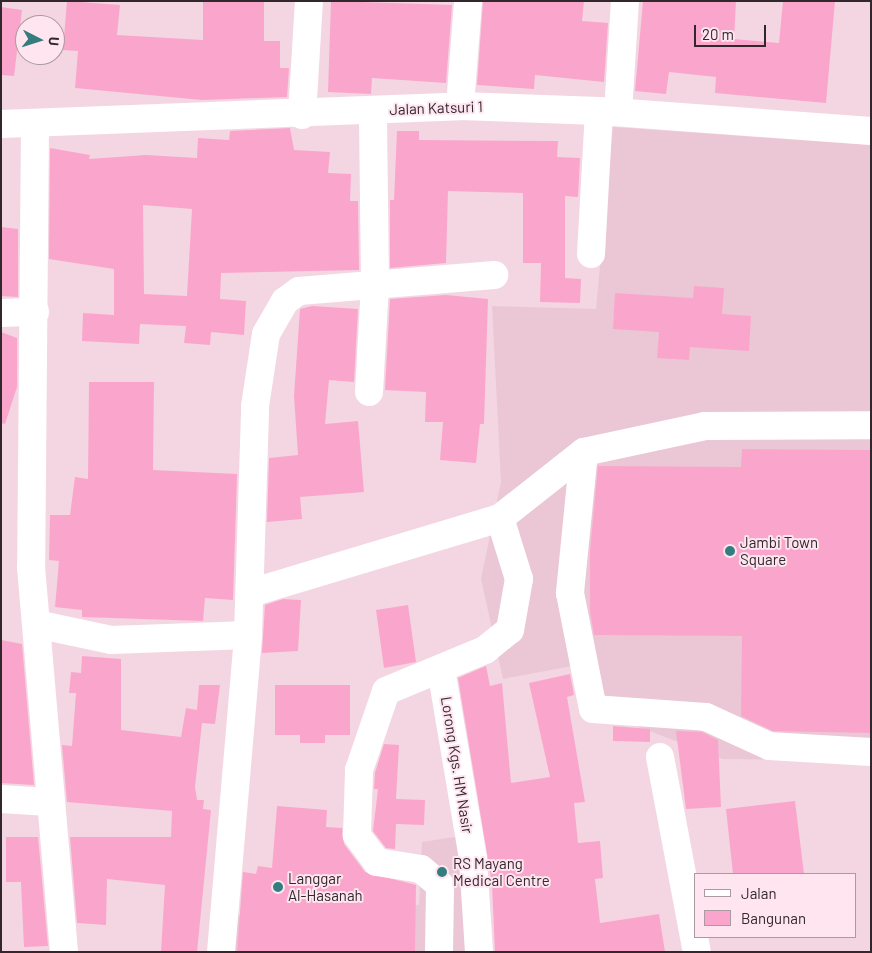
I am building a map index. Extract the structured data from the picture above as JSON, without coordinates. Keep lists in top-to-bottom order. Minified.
{"streets":{"street":["Jalan Katsuri 1","Lorong Kgs. HM Nasir"]},"places":["Jambi Town Square","RS Mayang Medical Centre","Langgar Al-Hasanah"],"legend":["Jalan","Bangunan"],"scale_bar":"20 m","north":"right"}
